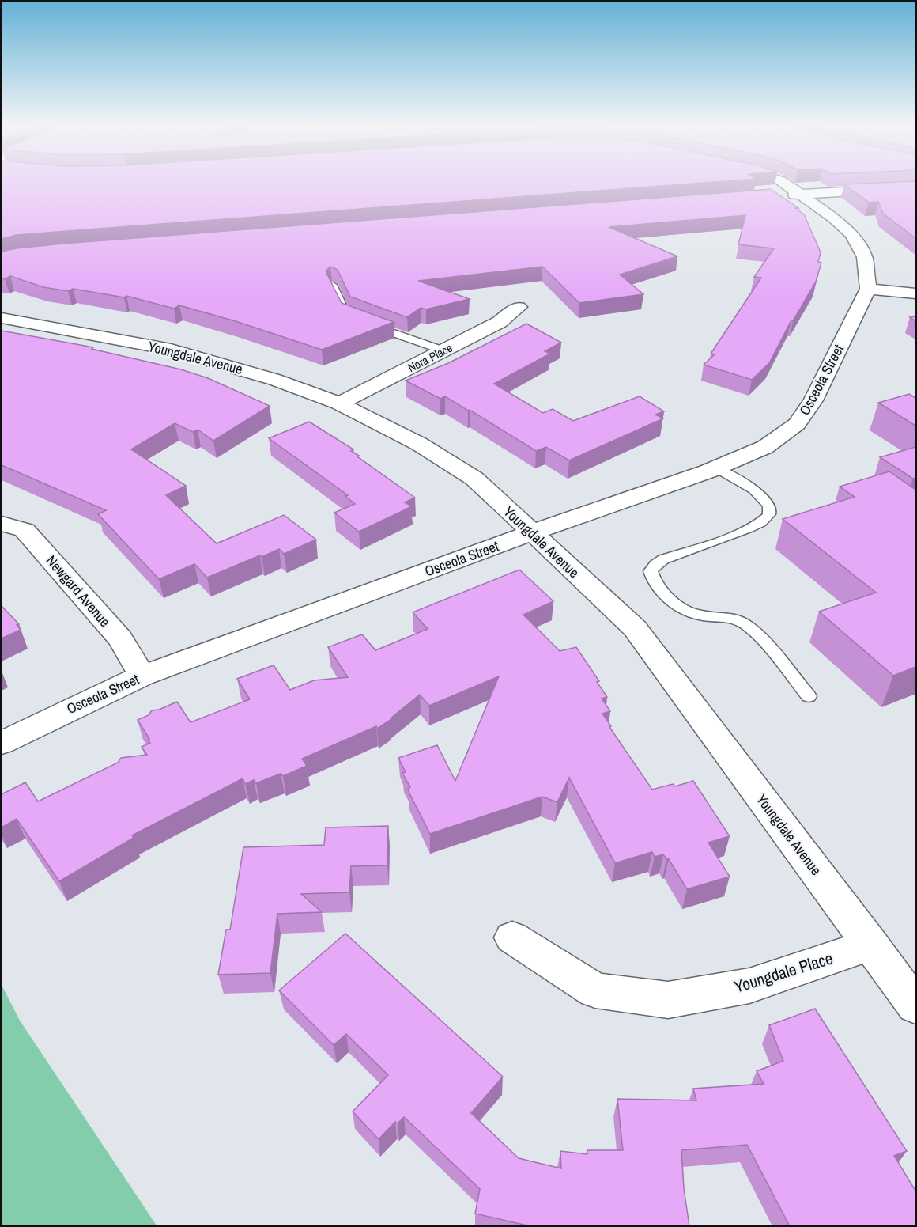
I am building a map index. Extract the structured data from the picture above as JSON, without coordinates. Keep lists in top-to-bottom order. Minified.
{"streets":{"street":["Youngdale Avenue","Nora Place","Osceola Street","Newgard Avenue","Youngdale Place"]},"crossings":[["Youngdale Avenue","Nora Place"],["Youngdale Avenue","Osceola Street"],["Youngdale Avenue","Youngdale Place"],["Osceola Street","Newgard Avenue"]]}
